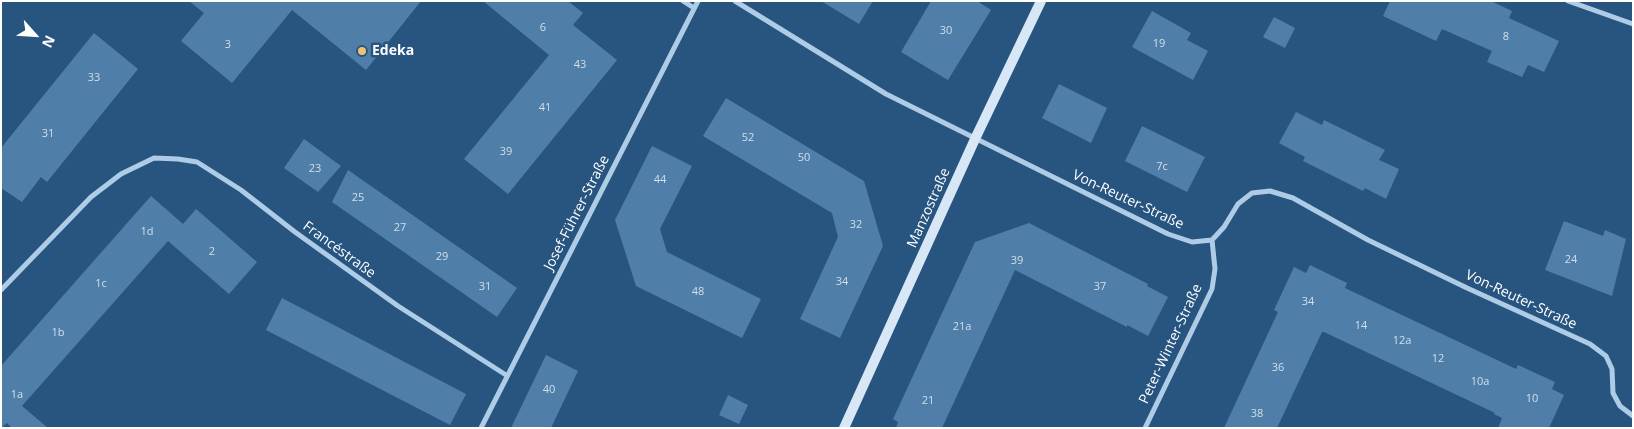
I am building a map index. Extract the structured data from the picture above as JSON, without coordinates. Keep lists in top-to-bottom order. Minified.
{"streets":{"street":["Von-Reuter-Straße","Manzostraße","Josef-Führer-Straße","Francéstraße","Peter-Winter-Straße"]},"crossings":[["Von-Reuter-Straße","Manzostraße"],["Von-Reuter-Straße","Peter-Winter-Straße"],["Josef-Führer-Straße","Francéstraße"]],"places":["Edeka"],"house_numbers":["6","30","8","19","3","43","33","41","31","52","39","50","7c","23","44","25","32","27","1d","2","29","24","39","34","1c","31","37","48","34","14","21a","1b","12a","12","36","10a","40","1a","10","21","38"],"north":"bottom right"}
